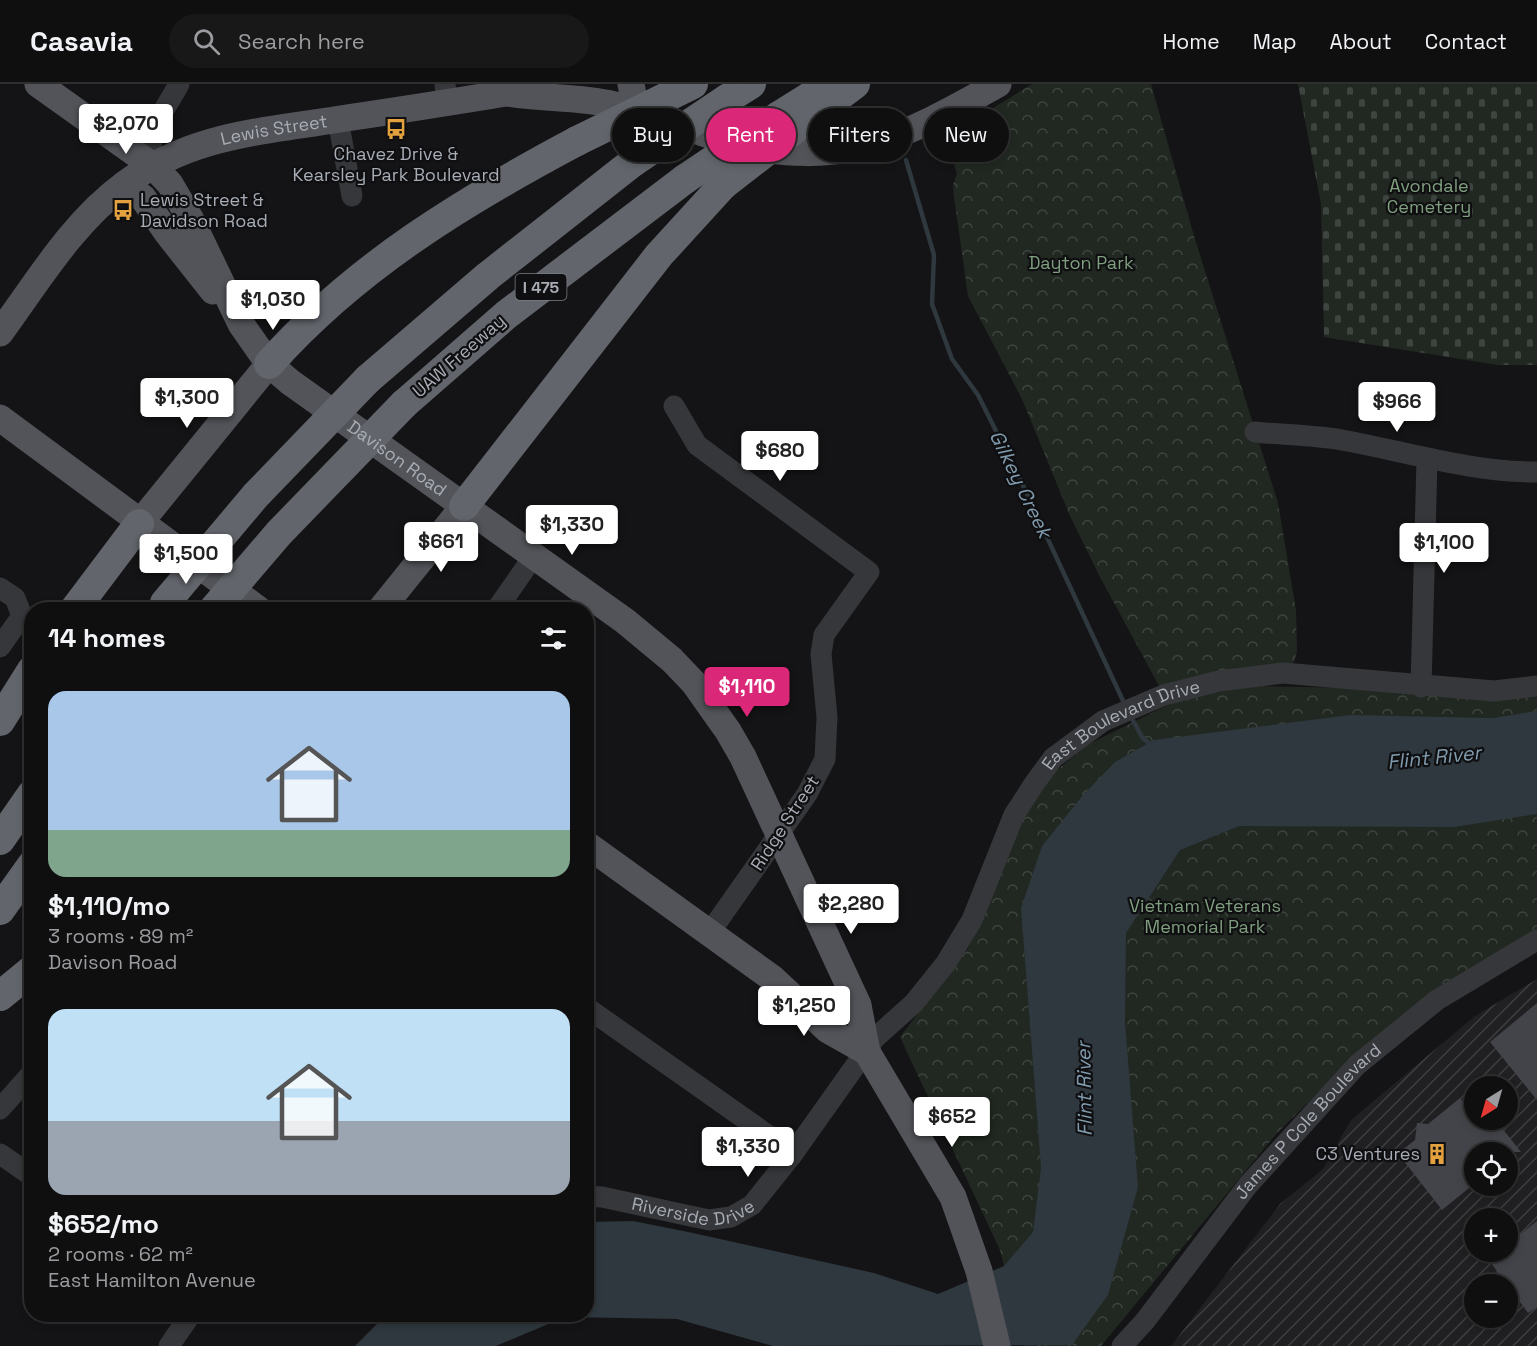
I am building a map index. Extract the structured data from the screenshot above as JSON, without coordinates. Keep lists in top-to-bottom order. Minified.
{"streets":{"highway":["I 475","UAW Freeway"],"main road":["Lewis Street","Davison Road"],"street":["East Boulevard Drive","Ridge Street","James P Cole Boulevard","Riverside Drive"]},"crossings":[["Lewis Street","Davison Road"],["Davison Road","East Boulevard Drive"],["Davison Road","Ridge Street"],["Davison Road","Riverside Drive"],["East Boulevard Drive","Riverside Drive"]],"water":["Gilkey Creek","Flint River"],"parks":["Avondale Cemetery","Dayton Park","Vietnam Veterans Memorial Park"],"places":{"bus stop":["Chavez Drive & Kearsley Park Boulevard","Lewis Street & Davidson Road"],"building":["C3 Ventures"]},"north":"bottom left","page":{"header":"Casavia","search":"Search here","nav":["Home","Map","About","Contact"],"price":["$2,070","$1,030","$1,300","$966","$680","$1,330","$661","$1,100","$1,500","$1,110","$2,280","$1,250","$652","$1,330"],"chip":["Buy","Rent","Filters","New"],"heading":"14 homes","list":[{"name":"$1,110/mo","note":"3 rooms · 89 m² · Davison Road"},{"name":"$652/mo","note":"2 rooms · 62 m² · East Hamilton Avenue"}],"map_buttons":["+","−"]}}
